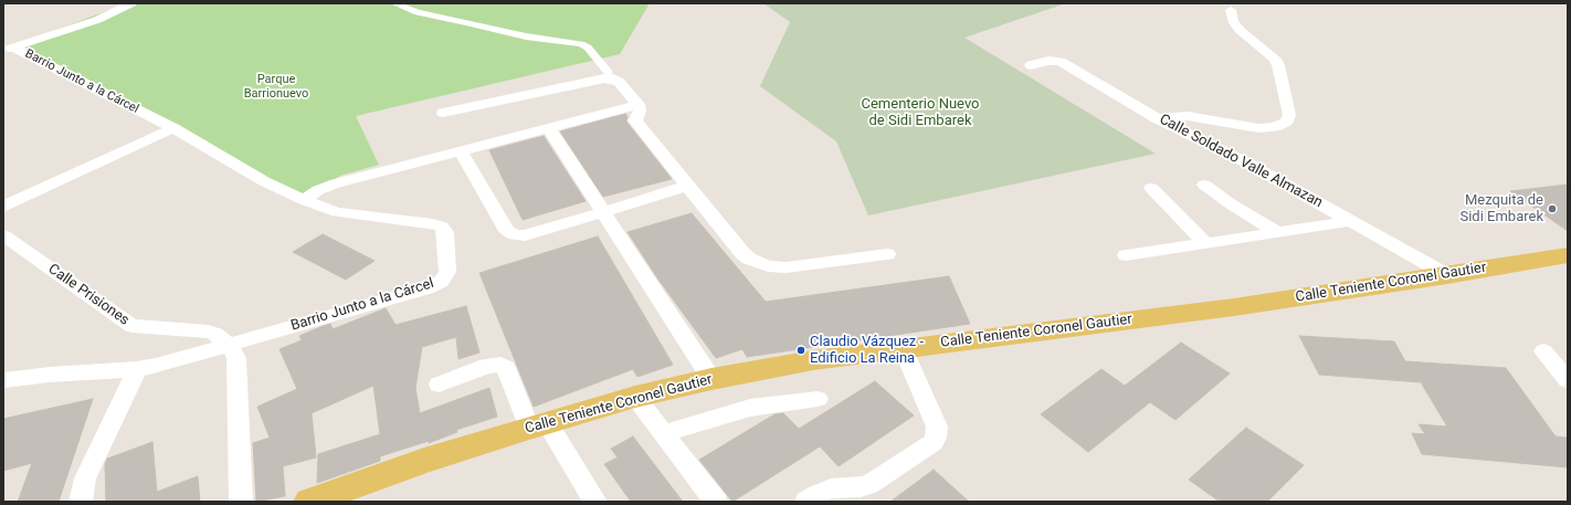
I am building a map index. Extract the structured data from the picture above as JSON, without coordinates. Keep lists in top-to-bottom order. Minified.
{"streets":{"main road":["Calle Teniente Coronel Gautier"],"street":["Barrio Junto a la Cárcel","Calle Soldado Valle Almazan","Calle Prisiones"]},"crossings":[["Barrio Junto a la Cárcel","Calle Prisiones"],["Calle Soldado Valle Almazan","Calle Teniente Coronel Gautier"]],"parks":["Parque Barrionuevo","Cementerio Nuevo de Sidi Embarek"],"places":["Mezquita de Sidi Embarek","Claudio Vázquez - Edificio La Reina"]}
